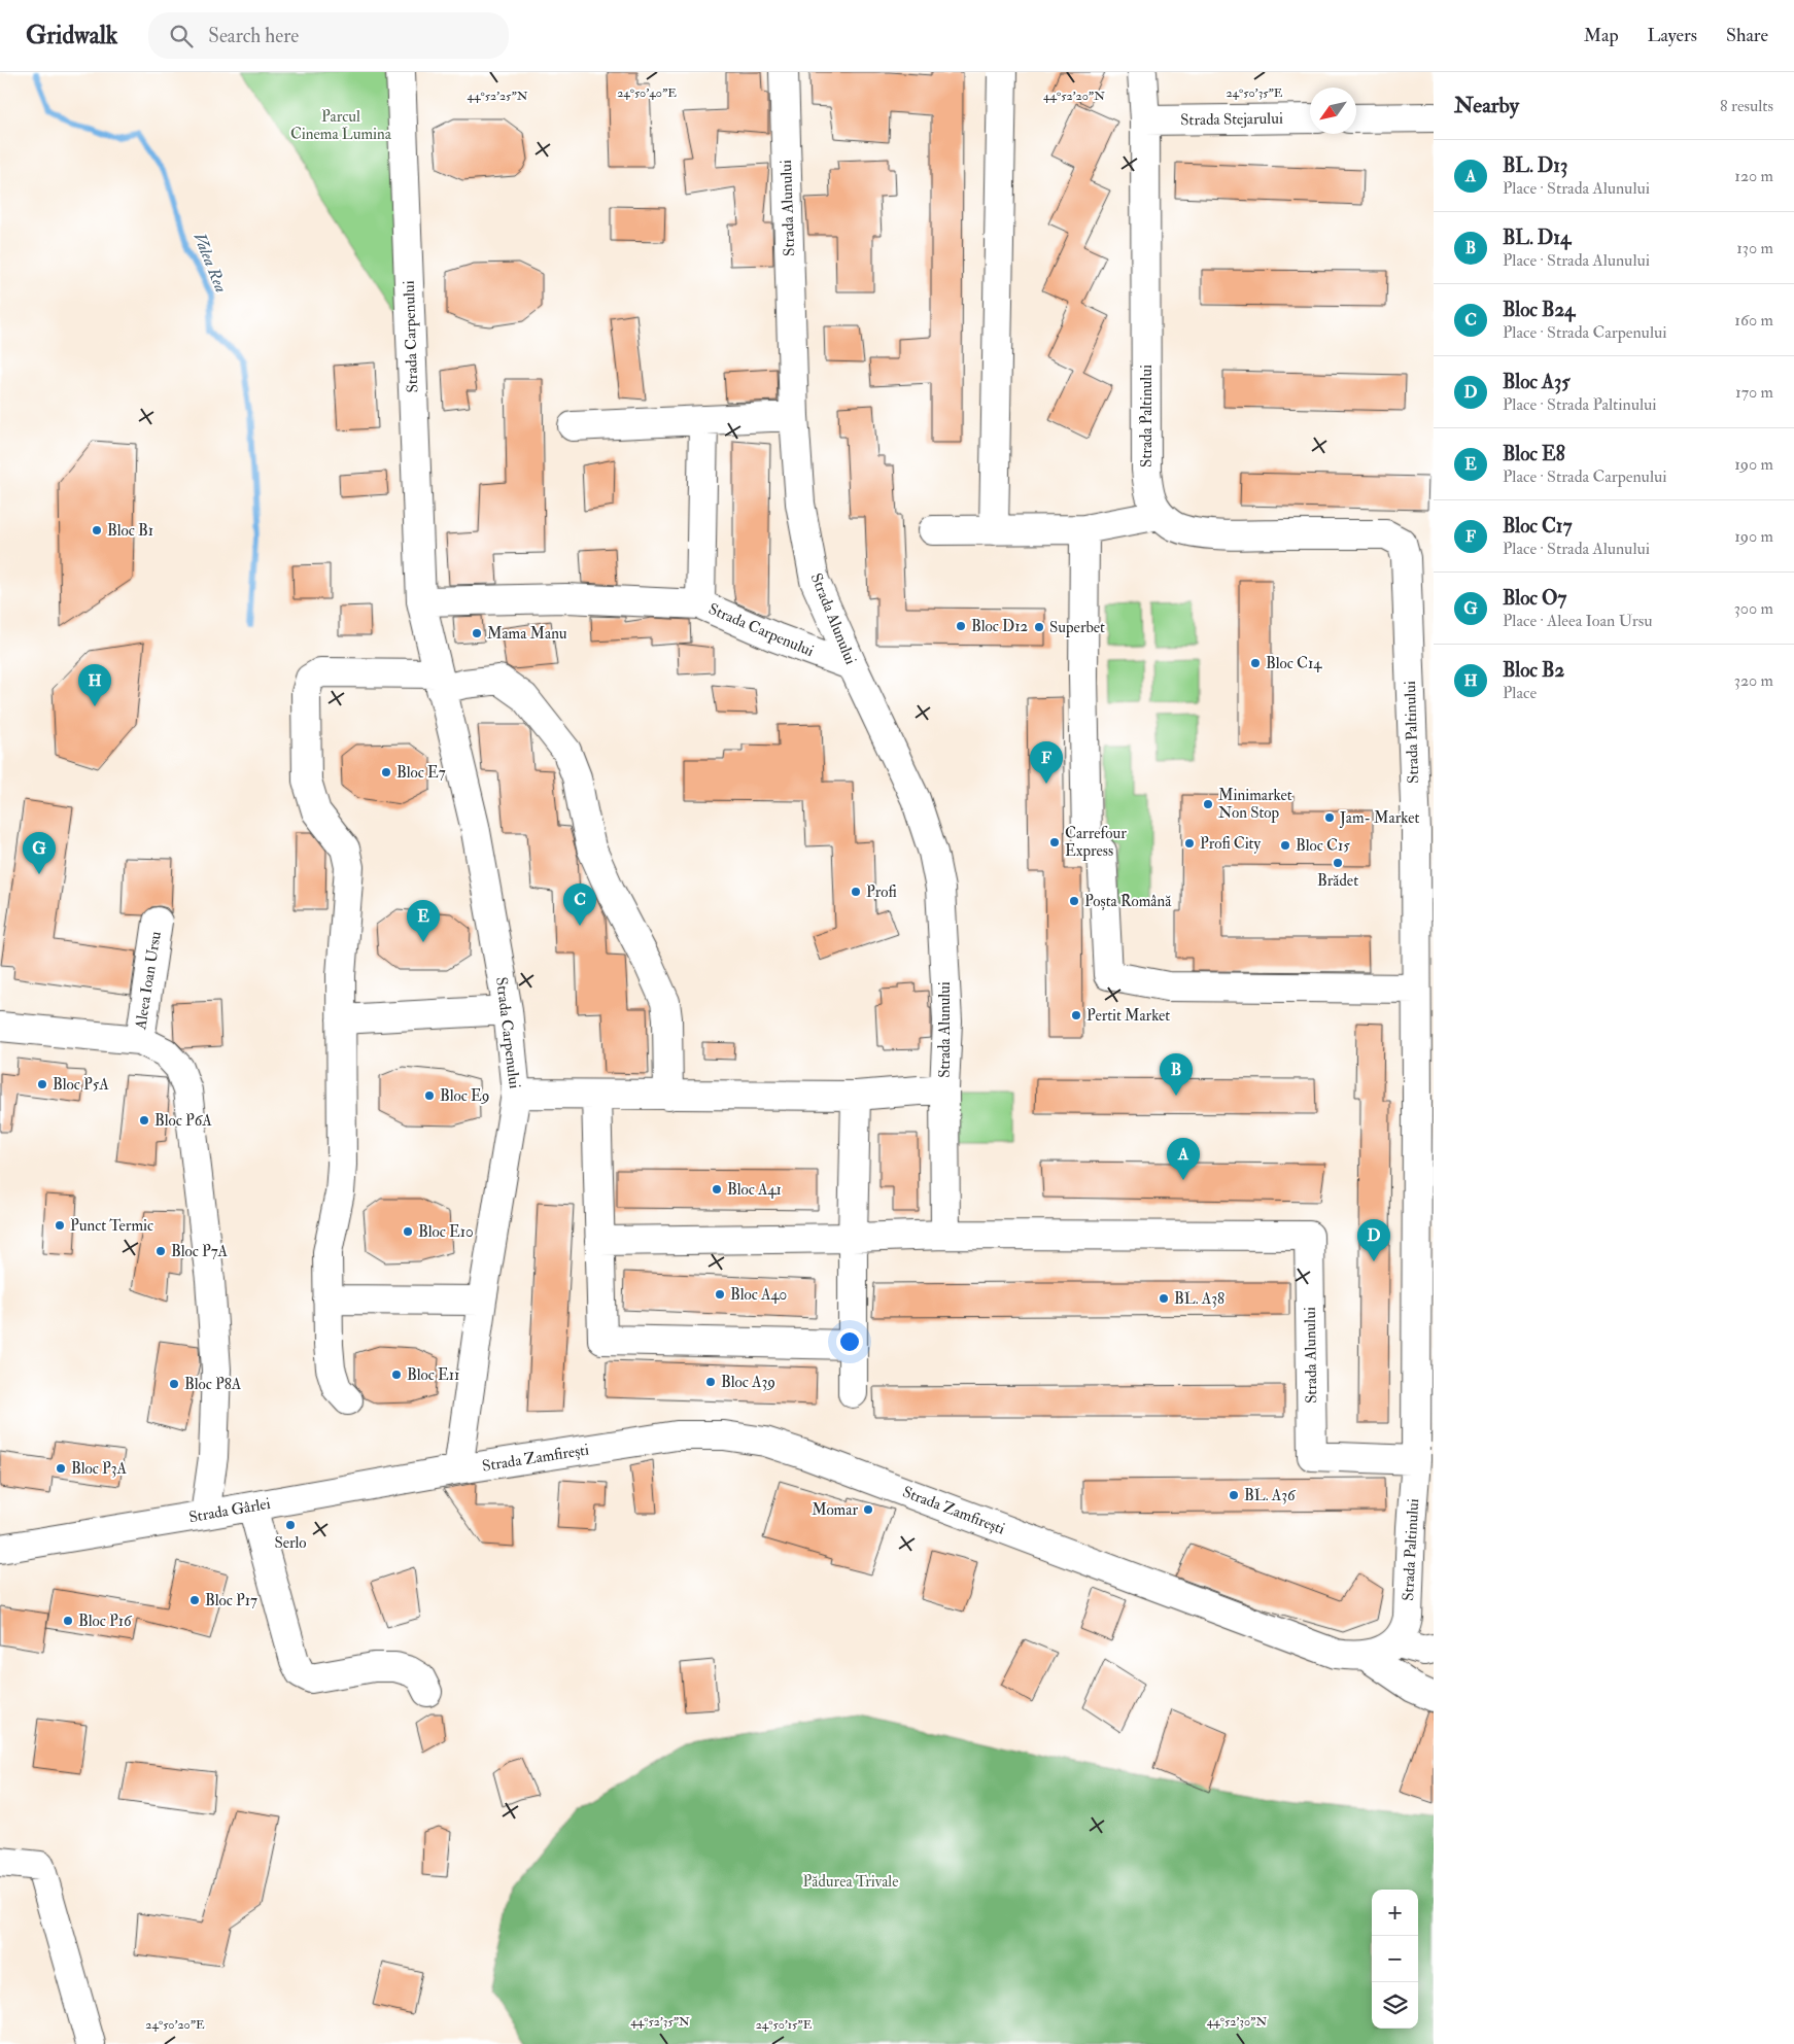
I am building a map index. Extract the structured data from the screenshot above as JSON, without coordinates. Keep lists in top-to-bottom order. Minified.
{"streets":{"street":["Strada Stejarului","Strada Alunului","Strada Carpenului","Strada Paltinului","Aleea Ioan Ursu","Strada Zamfirești","Strada Gârlei"]},"crossings":[["Strada Stejarului","Strada Paltinului"],["Strada Alunului","Strada Carpenului"],["Strada Alunului","Strada Paltinului"],["Strada Carpenului","Strada Zamfirești"],["Strada Carpenului","Strada Gârlei"],["Strada Paltinului","Strada Zamfirești"],["Strada Zamfirești","Strada Gârlei"]],"water":["Valea Rea"],"parks":["Parcul Cinema Lumina","Pădurea Trivale"],"places":["Bloc B1","Bloc D12","Superbet","Mama Manu","Bloc C14","Bloc E7","Minimarket Non Stop","Jam- Market","Carrefour Express","Profi City","Bloc C15","Brădet","Profi","Poșta Română","Pertit Market","Bloc P5A","Bloc E9","Bloc P6A","Bloc A41","Punct Termic","Bloc E10","Bloc P7A","Bloc A40","BL. A38","Bloc E11","Bloc A39","Bloc P8A","Bloc P3A","BL. A36","Momar","Serlo","Bloc P17","Bloc P16"],"north":"bottom left","page":{"header":"Gridwalk","search":"Search here","nav":["Map","Layers","Share"],"heading":["Nearby","8 results"],"list":[{"mark":"A","name":"BL. D13","note":"Place · Strada Alunului","value":"120 m"},{"mark":"B","name":"BL. D14","note":"Place · Strada Alunului","value":"130 m"},{"mark":"C","name":"Bloc B24","note":"Place · Strada Carpenului","value":"160 m"},{"mark":"D","name":"Bloc A35","note":"Place · Strada Paltinului","value":"170 m"},{"mark":"E","name":"Bloc E8","note":"Place · Strada Carpenului","value":"190 m"},{"mark":"F","name":"Bloc C17","note":"Place · Strada Alunului","value":"190 m"},{"mark":"G","name":"Bloc O7","note":"Place · Aleea Ioan Ursu","value":"300 m"},{"mark":"H","name":"Bloc B2","note":"Place","value":"320 m"}],"pins":["H","F","G","C","E","B","A","D"],"map_buttons":["+","−"]},"coordinates":["24°50'40\"E","24°50'35\"E","44°52'25\"N","44°52'20\"N","44°52'35\"N","44°52'30\"N","24°50'20\"E","24°50'15\"E"]}
